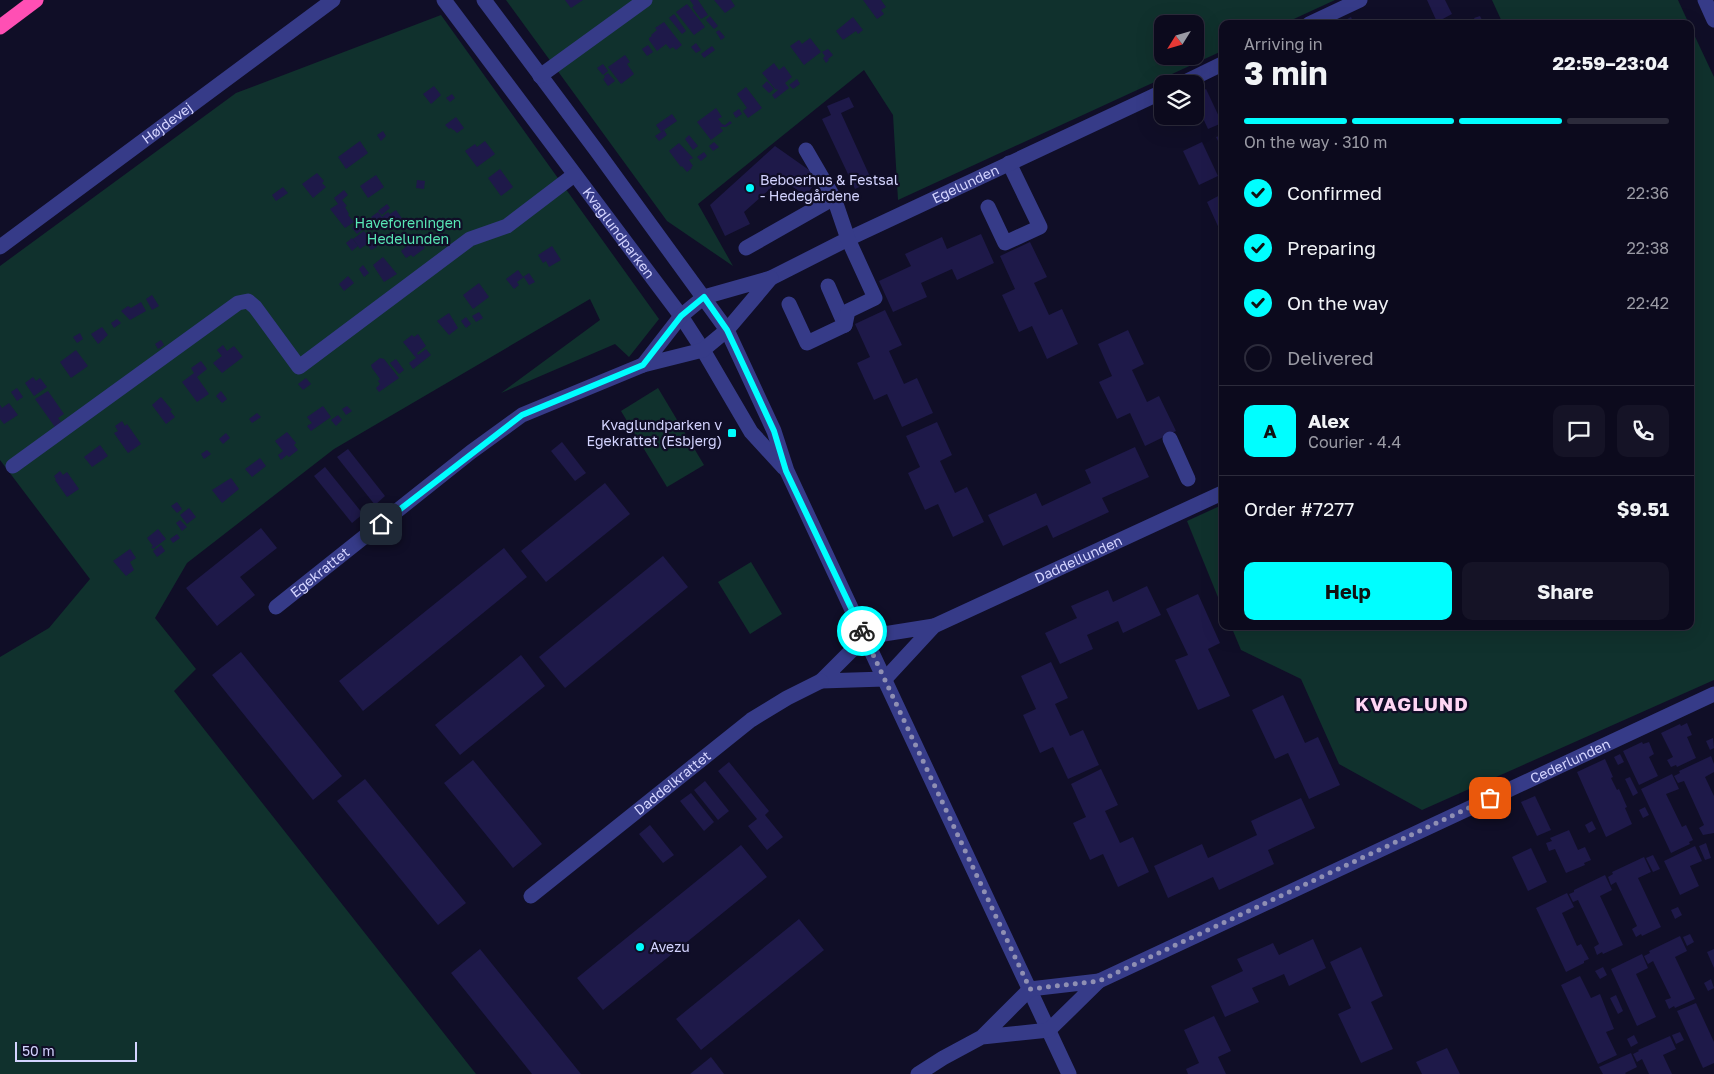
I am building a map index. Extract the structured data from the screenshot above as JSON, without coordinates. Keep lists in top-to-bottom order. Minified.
{"streets":{"street":["Højdevej","Egelunden","Kvaglundparken","Daddellunden","Egekrattet","Cederlunden","Daddelkrattet"]},"crossings":[["Egelunden","Kvaglundparken"],["Egelunden","Egekrattet"],["Kvaglundparken","Daddellunden"],["Kvaglundparken","Egekrattet"],["Kvaglundparken","Cederlunden"],["Kvaglundparken","Daddelkrattet"],["Daddellunden","Daddelkrattet"]],"districts":["KVAGLUND"],"parks":["Haveforeningen Hedelunden"],"places":{"other":["Beboerhus & Festsal - Hedegårdene","Avezu"],"transit":["Kvaglundparken v Egekrattet (Esbjerg)"]},"scale_bar":"50 m","north":"bottom left","page":{"heading":["3 min","Arriving in","22:59–23:04"],"panel":["Alex","Courier · 4.4","Order #7277","$9.51"],"bar":"On the way · 310 m","list":[["Confirmed","22:36"],["Preparing","22:38"],["On the way","22:42"],"Delivered"],"round":"A","buttons":["Help","Share"],"scale":"50 m"}}
